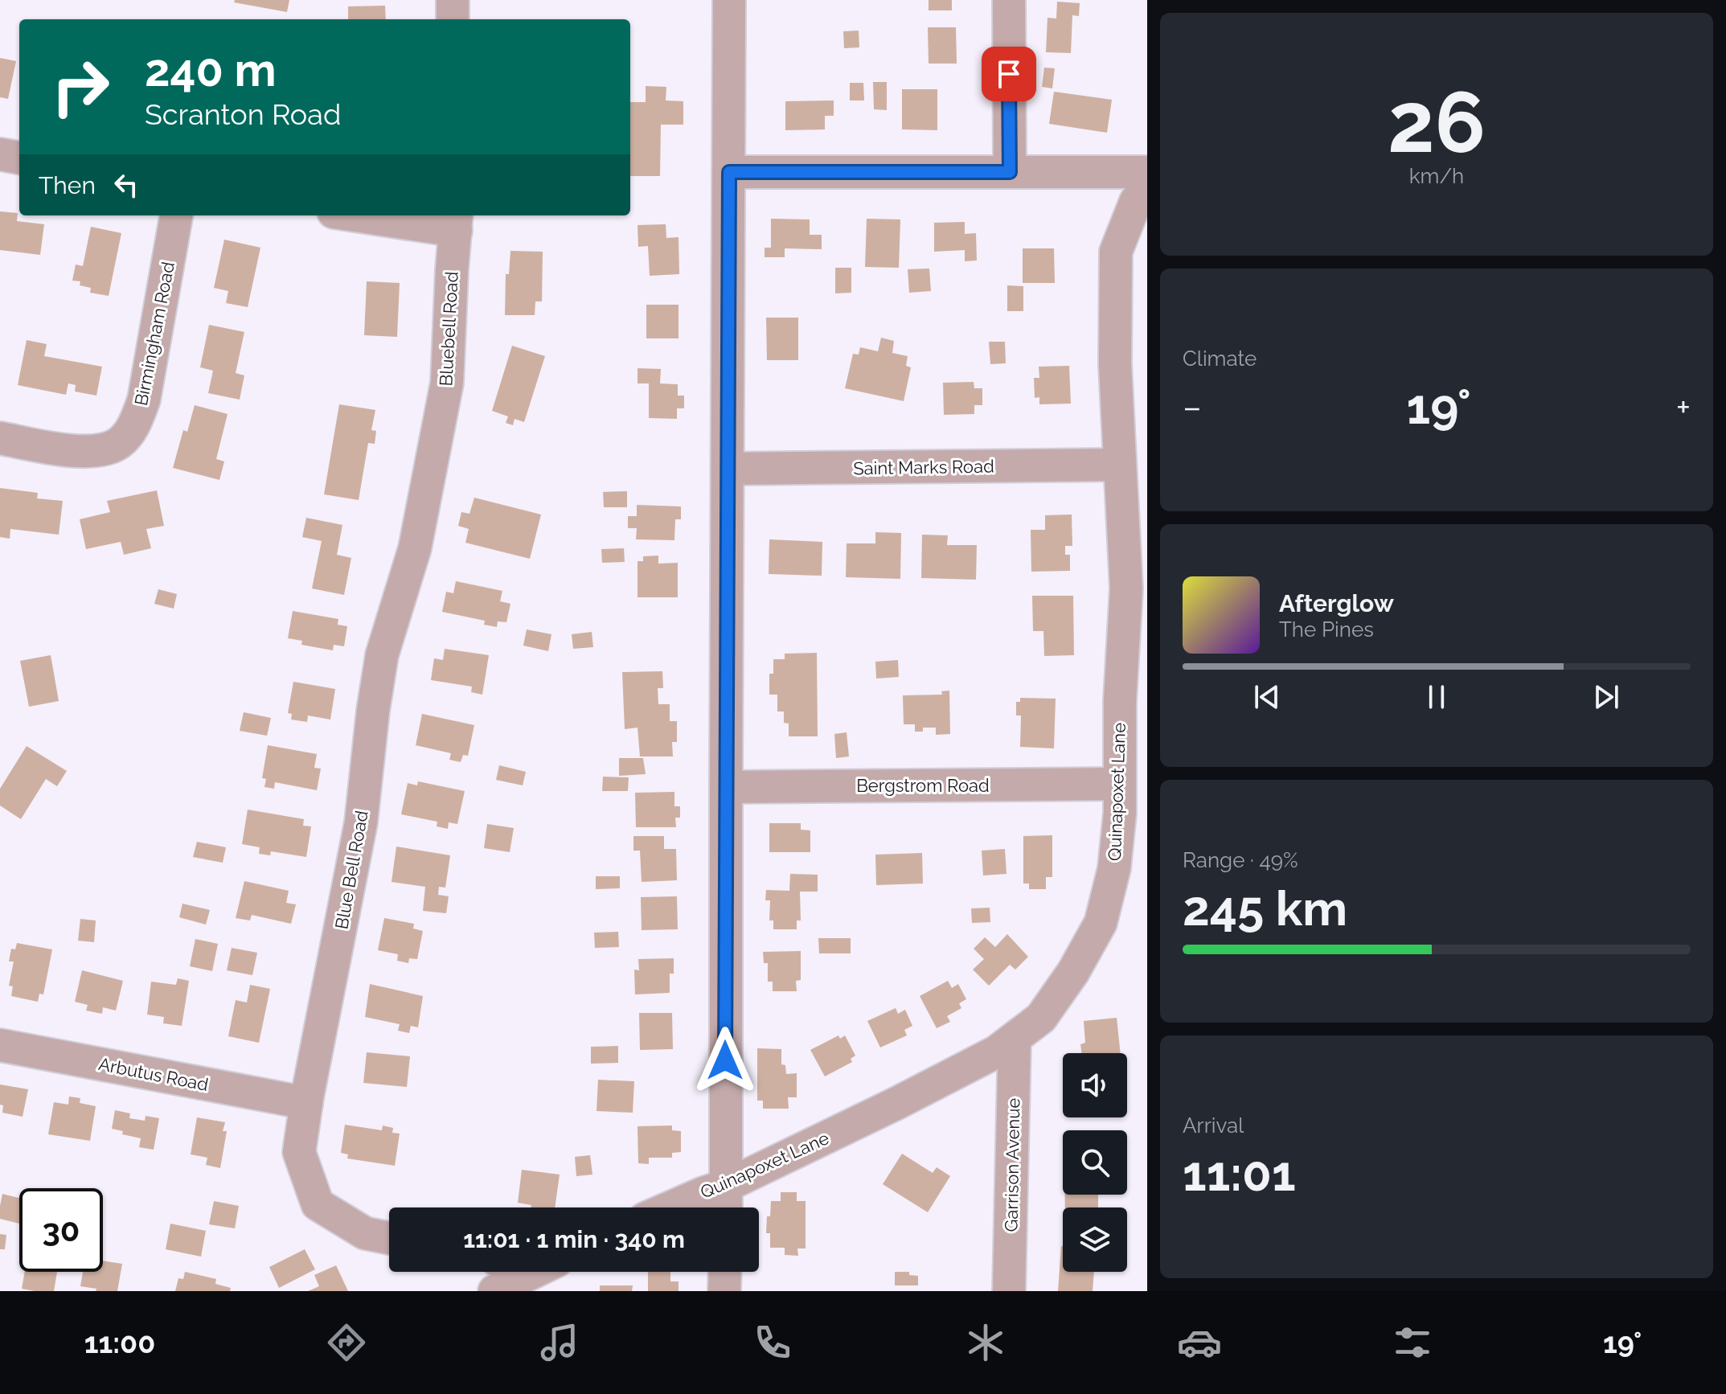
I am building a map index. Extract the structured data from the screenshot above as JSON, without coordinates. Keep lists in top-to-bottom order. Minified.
{"streets":{"street":["Bluebell Road","Birmingham Road","Saint Marks Road","Bergstrom Road","Quinapoxet Lane","Blue Bell Road","Arbutus Road","Garrison Avenue"]},"crossings":[["Bluebell Road","Blue Bell Road"],["Saint Marks Road","Quinapoxet Lane"],["Bergstrom Road","Quinapoxet Lane"],["Quinapoxet Lane","Garrison Avenue"],["Blue Bell Road","Arbutus Road"]],"page":{"tile":[["26","km/h"],"Climate",["Range · 49%","245 km"],["Arrival","11:01"]],"turn":["240 m","Scranton Road"],"then":"Then","heat":["−","19°","+"],"song":["Afterglow","The Pines"],"limit":"30","trip":"11:01 · 1 min · 340 m","tabs":["11:00","19°"]}}
